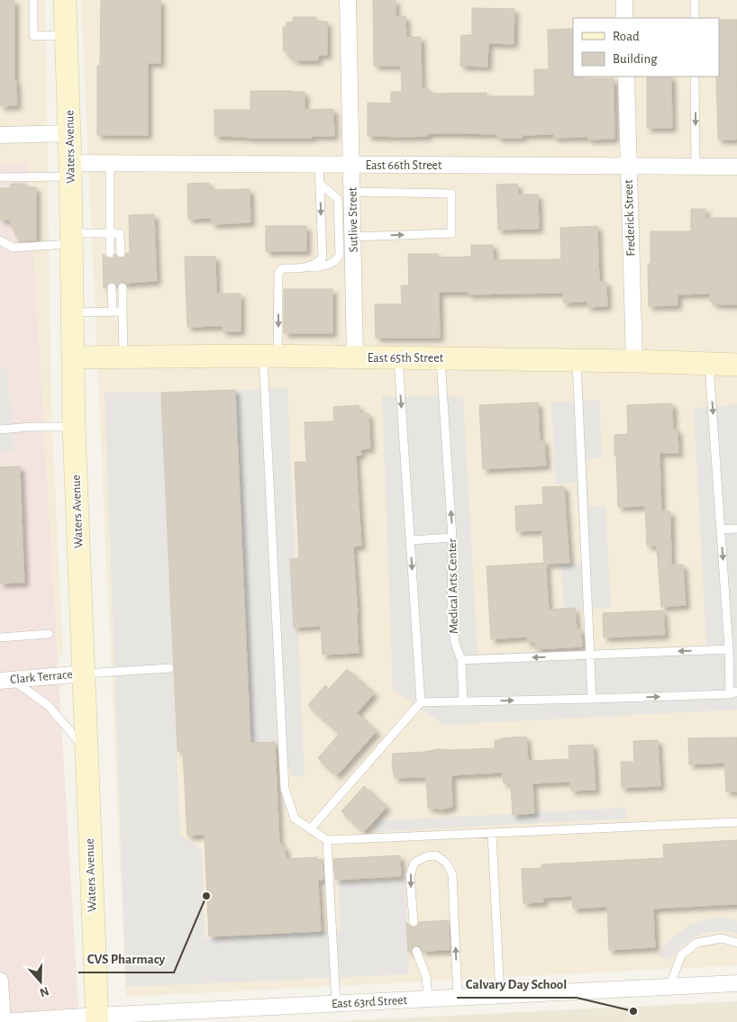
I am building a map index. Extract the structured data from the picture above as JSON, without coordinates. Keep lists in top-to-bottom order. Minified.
{"streets":{"main road":["Waters Avenue","East 65th Street"],"street":["East 66th Street","Frederick Street","Sutlive Street","Clark Terrace","East 63rd Street"],"lane":["Medical Arts Center"]},"crossings":[["Waters Avenue","East 66th Street"],["Waters Avenue","East 65th Street"],["Waters Avenue","Clark Terrace"],["Waters Avenue","East 63rd Street"],["East 66th Street","Frederick Street"],["East 66th Street","Sutlive Street"],["Frederick Street","East 65th Street"],["Sutlive Street","East 65th Street"],["East 65th Street","Medical Arts Center"]],"places":["CVS Pharmacy","Calvary Day School"],"legend":["Road","Building"],"north":"bottom"}
